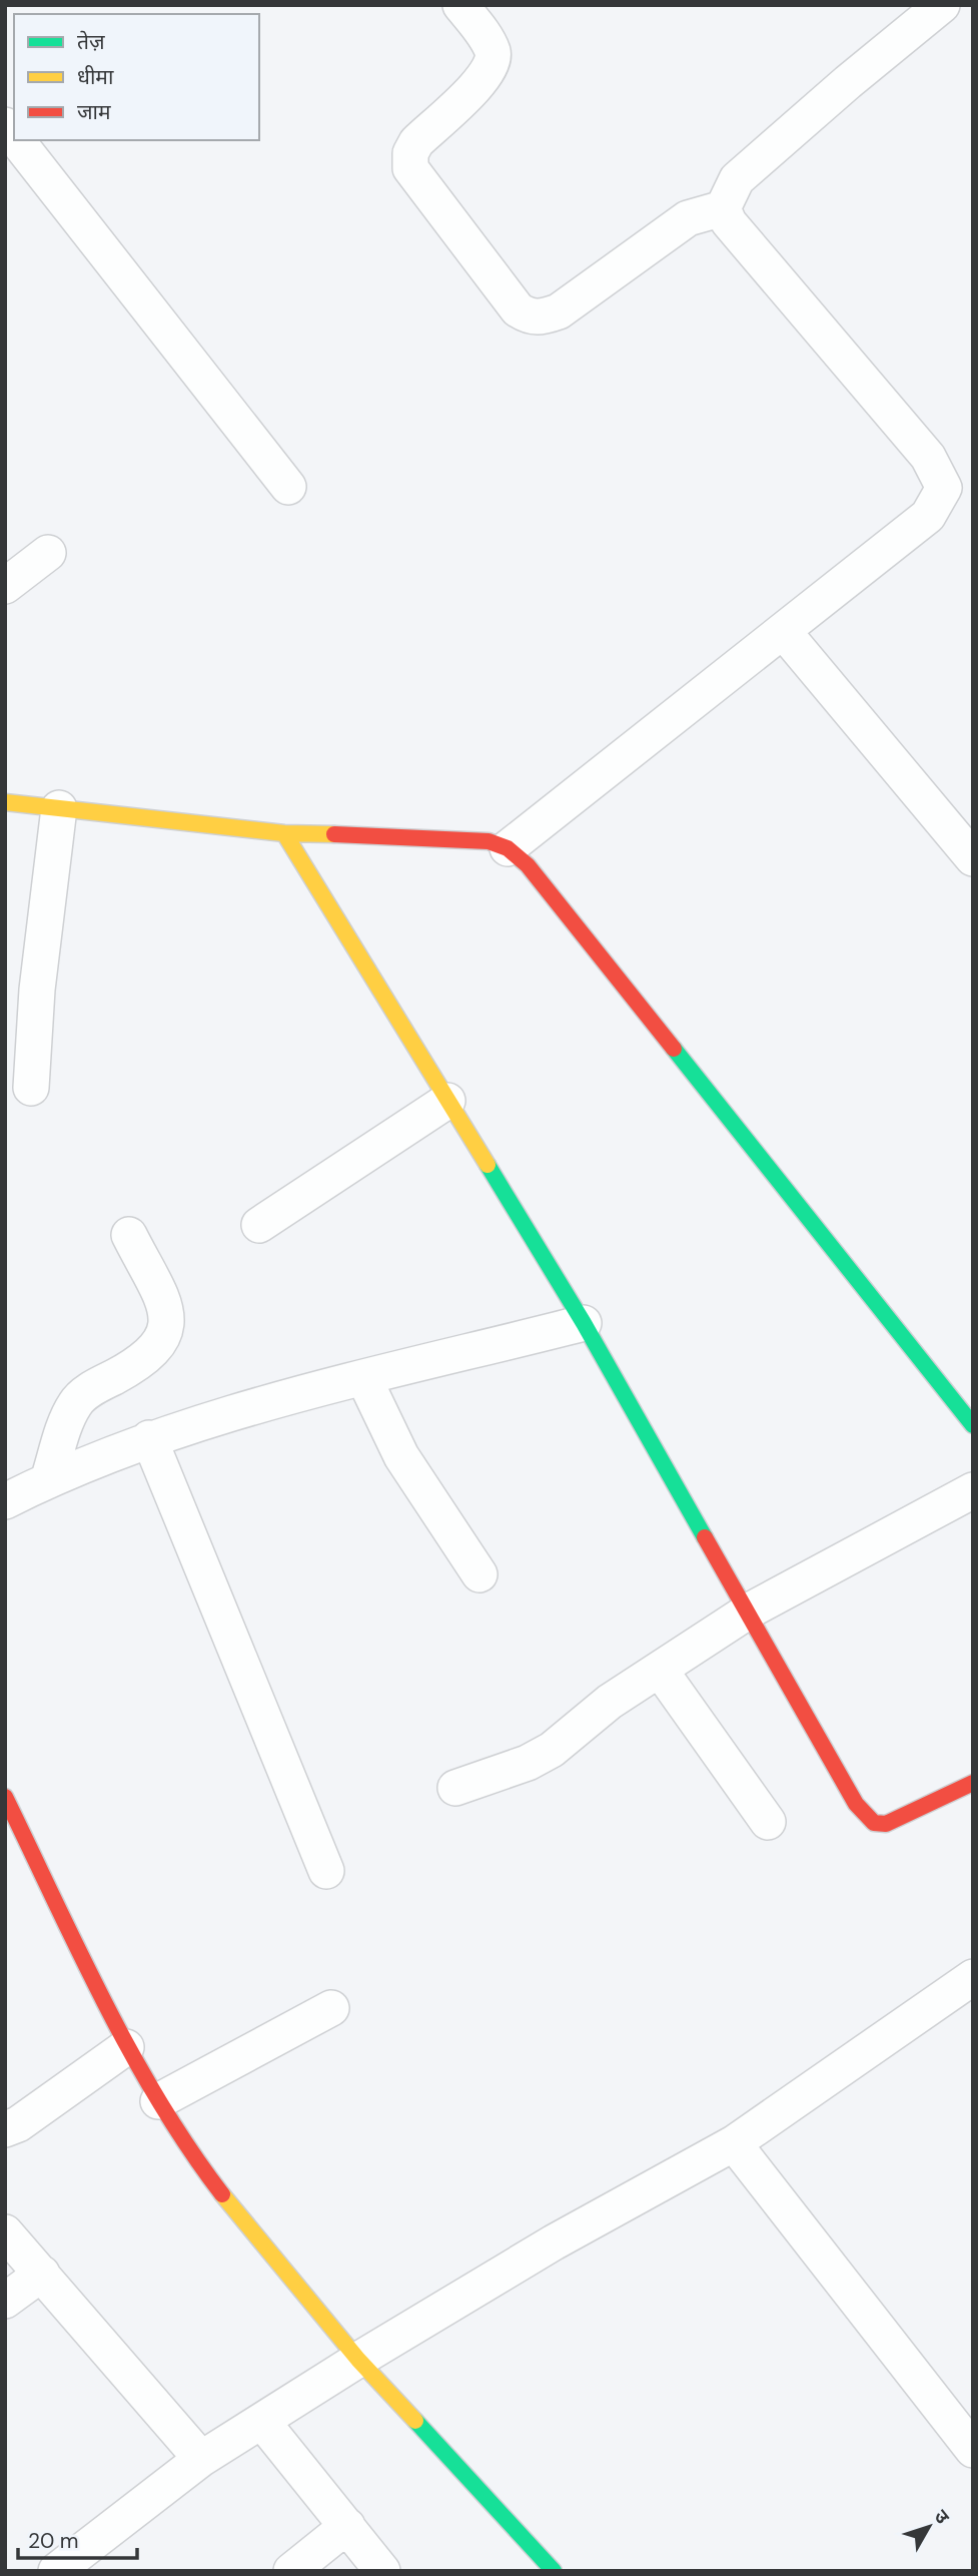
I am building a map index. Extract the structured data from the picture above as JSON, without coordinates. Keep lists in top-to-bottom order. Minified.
{"legend":["तेज़","धीमा","जाम"],"scale_bar":"20 m","north":"top right"}
